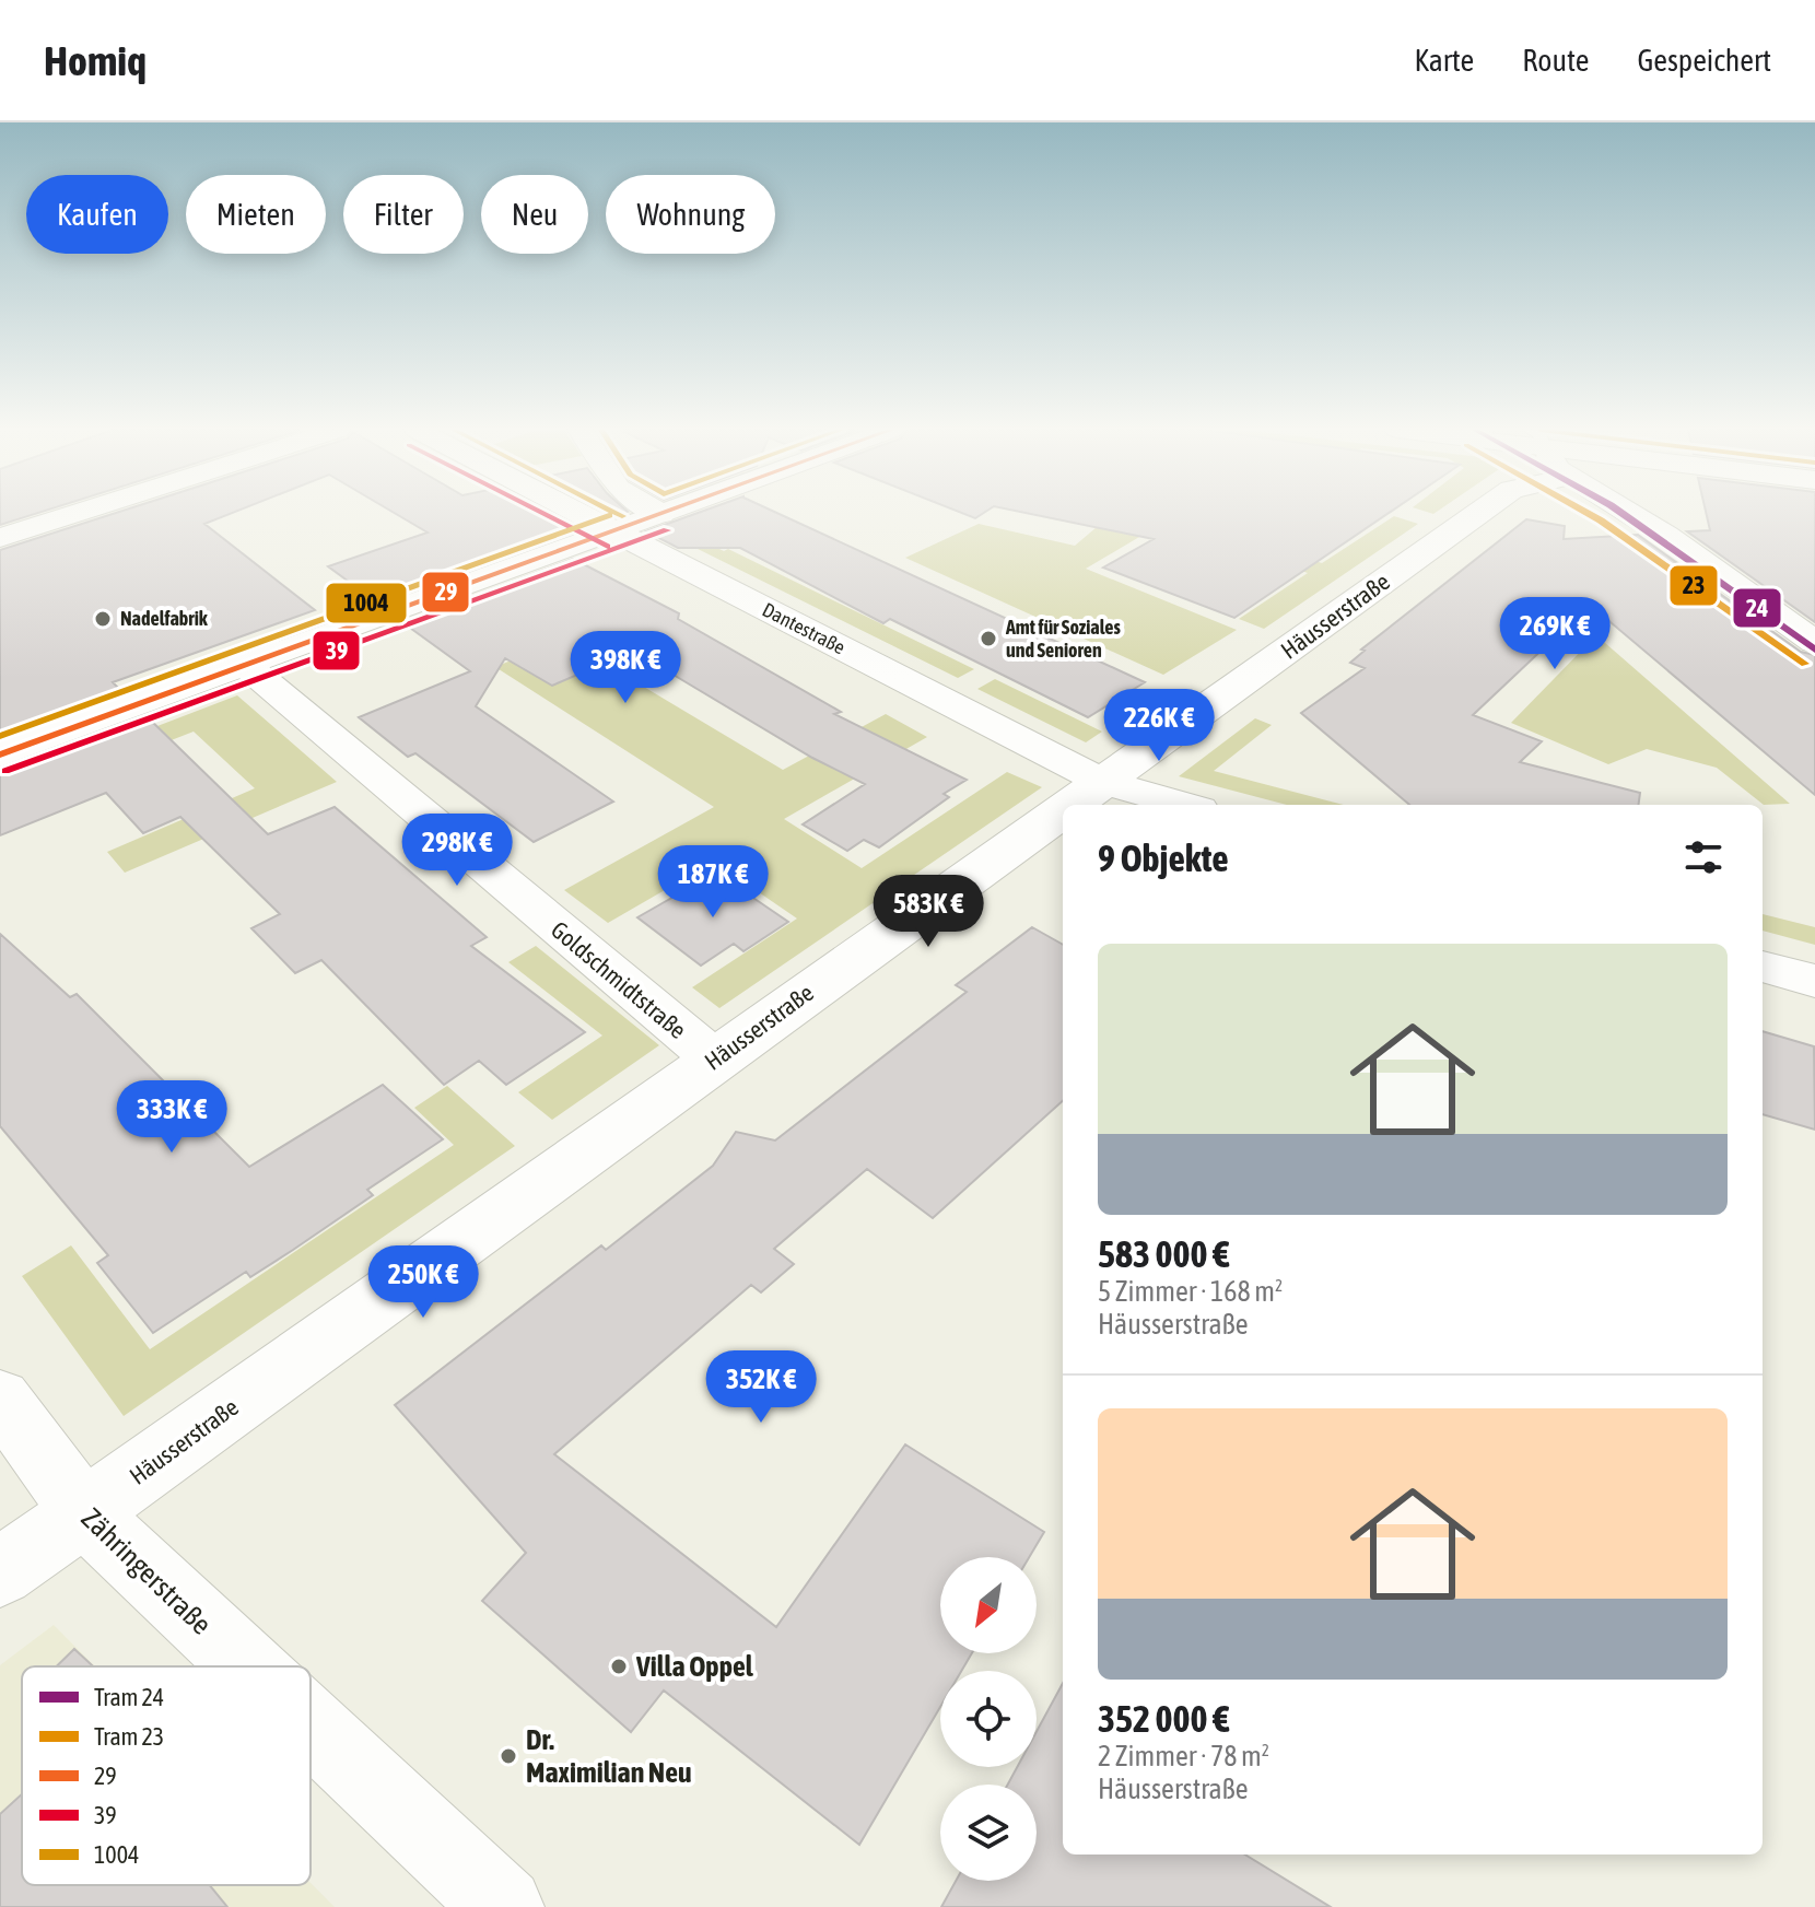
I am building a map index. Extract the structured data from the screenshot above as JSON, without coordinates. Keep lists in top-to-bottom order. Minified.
{"streets":{"street":["Häusserstraße","Dantestraße","Goldschmidtstraße","Zähringerstraße"]},"crossings":[["Häusserstraße","Dantestraße"],["Häusserstraße","Goldschmidtstraße"],["Häusserstraße","Zähringerstraße"]],"places":["Nadelfabrik","Amt für Soziales und Senioren","Villa Oppel","Dr. Maximilian Neu"],"lines":["tram line 24","tram line 23","transit line 29","transit line 39","transit line 1004"],"legend":["Tram 24","Tram 23","29","39","1004"],"north":"bottom left","page":{"header":"Homiq","nav":["Karte","Route","Gespeichert"],"chip":["Kaufen","Mieten","Filter","Neu","Wohnung"],"price":["269K €","398K €","226K €","298K €","187K €","583K €","333K €","250K €","352K €"],"heading":"9 Objekte","list":[{"name":"583 000 €","note":"5 Zimmer · 168 m² · Häusserstraße"},{"name":"352 000 €","note":"2 Zimmer · 78 m² · Häusserstraße"}]}}
